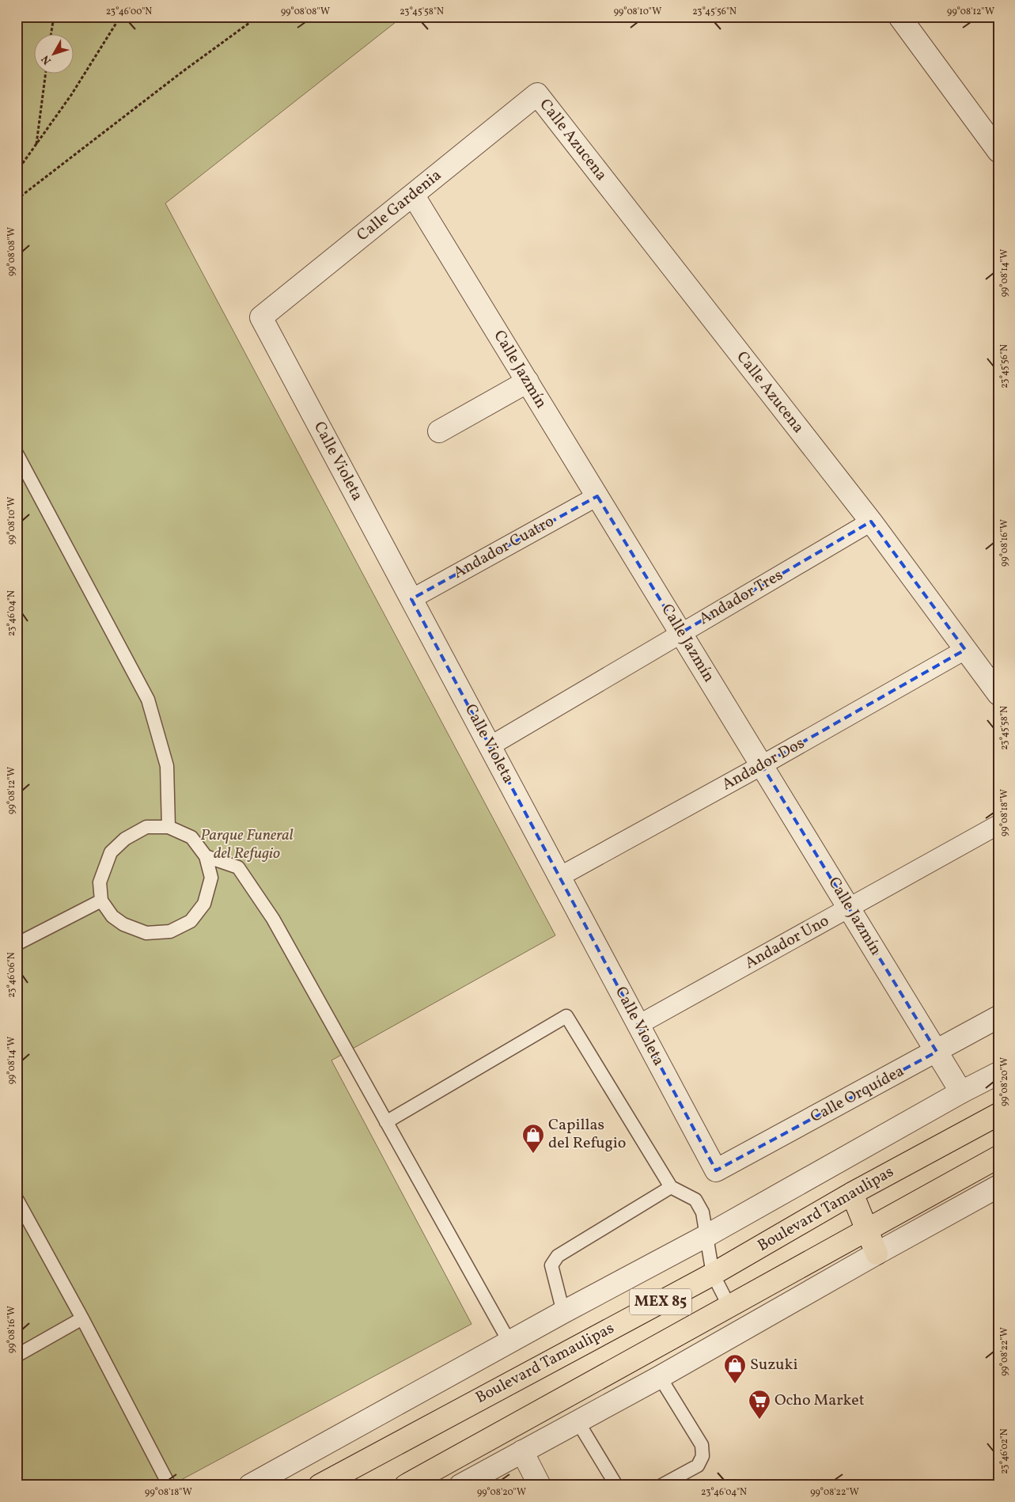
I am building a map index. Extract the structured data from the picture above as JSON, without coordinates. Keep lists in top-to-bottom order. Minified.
{"streets":{"main road":["Boulevard Tamaulipas","MEX 85"],"street":["Calle Azucena","Calle Gardenia","Calle Jazmín","Calle Violeta","Andador Cuatro","Andador Tres","Andador Dos","Andador Uno","Calle Orquídea"]},"crossings":[["Calle Azucena","Calle Gardenia"],["Calle Azucena","Andador Tres"],["Calle Azucena","Andador Dos"],["Calle Gardenia","Calle Jazmín"],["Calle Gardenia","Calle Violeta"],["Calle Jazmín","Andador Cuatro"],["Calle Jazmín","Andador Tres"],["Calle Jazmín","Andador Dos"],["Calle Jazmín","Andador Uno"],["Calle Jazmín","Calle Orquídea"],["Calle Violeta","Andador Cuatro"],["Calle Violeta","Andador Tres"],["Calle Violeta","Andador Dos"],["Calle Violeta","Andador Uno"],["Calle Violeta","Calle Orquídea"]],"parks":["Parque Funeral del Refugio"],"places":{"shop":["Capillas del Refugio","Suzuki"],"supermarket":["Ocho Market"]},"north":"bottom left","coordinates":["23°46'00\"N","99°08'08\"W","23°45'58\"N","99°08'10\"W","23°45'56\"N","99°08'12\"W","99°08'14\"W","99°08'16\"W","23°46'04\"N","99°08'18\"W","23°46'06\"N","99°08'20\"W","99°08'22\"W","23°46'02\"N"]}
